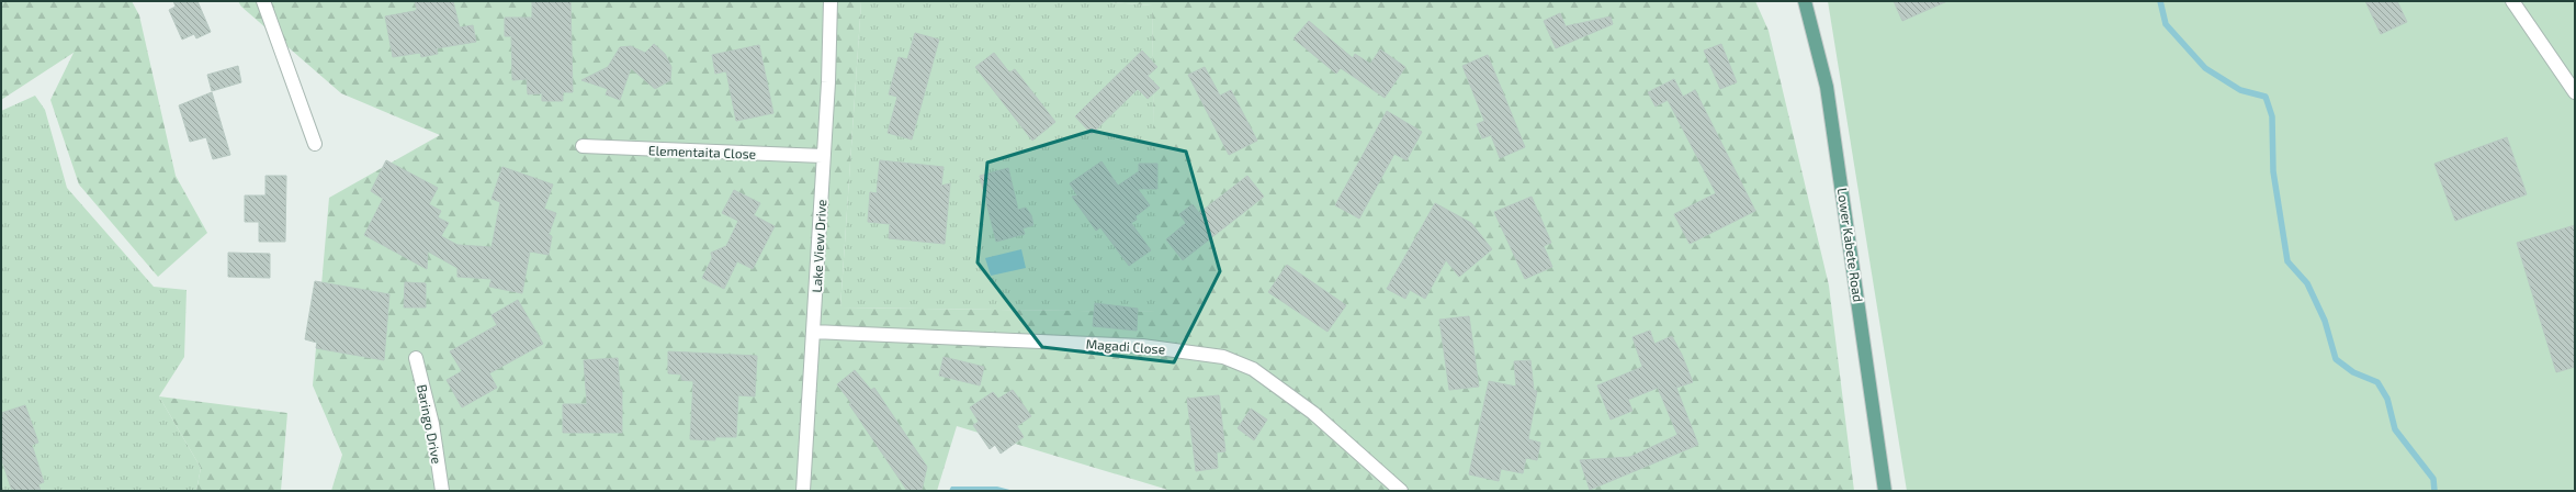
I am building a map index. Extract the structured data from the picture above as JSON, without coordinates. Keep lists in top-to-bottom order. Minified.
{"streets":{"main road":["Lower Kabete Road"],"street":["Elementaita Close","Lake View Drive","Magadi Close","Baringo Drive"]},"crossings":[["Elementaita Close","Lake View Drive"],["Lake View Drive","Magadi Close"]]}
